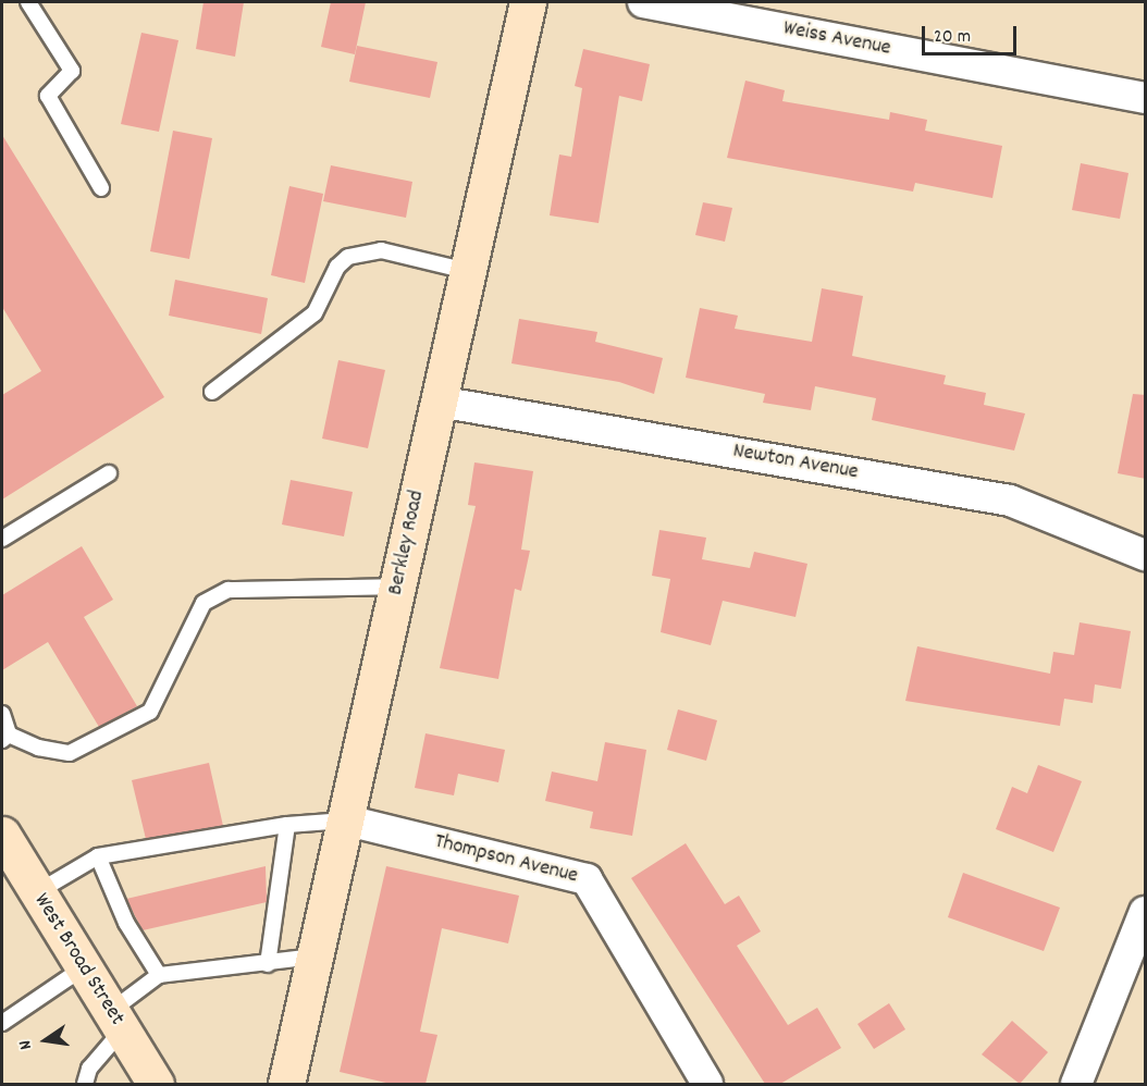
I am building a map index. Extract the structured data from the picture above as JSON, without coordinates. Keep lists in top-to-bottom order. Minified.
{"streets":{"main road":["Berkley Road","West Broad Street"],"street":["Weiss Avenue","Newton Avenue","Thompson Avenue"]},"crossings":[["Newton Avenue","Berkley Road"],["Berkley Road","Thompson Avenue"]],"scale_bar":"20 m","north":"left"}
